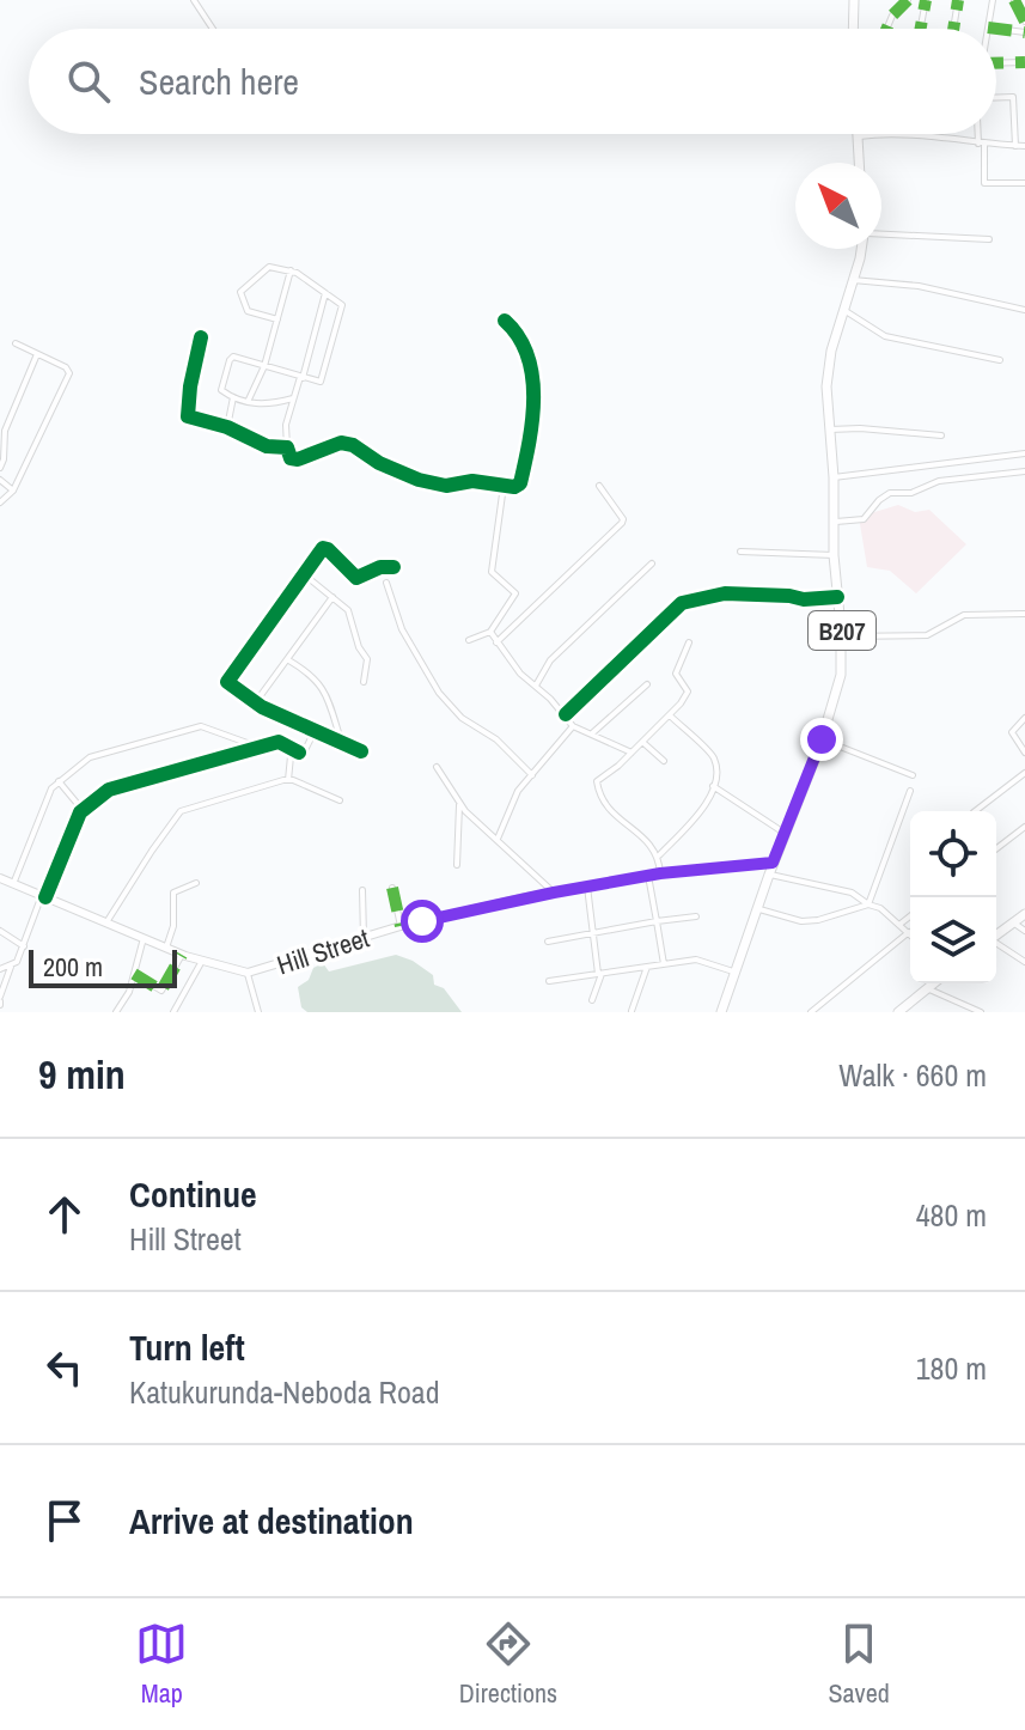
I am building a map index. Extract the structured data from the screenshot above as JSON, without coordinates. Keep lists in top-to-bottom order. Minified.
{"streets":{"main road":["B207","Hill Street"]},"crossings":[["B207","Hill Street"]],"scale_bar":"200 m","north":"top left","page":{"search":"Search here","scale":"200 m","heading":["9 min","Walk · 660 m"],"list":[["Continue","Hill Street","480 m"],["Turn left","Katukurunda-Neboda Road","180 m"],"Arrive at destination"],"nav":["Map","Directions","Saved"]}}
